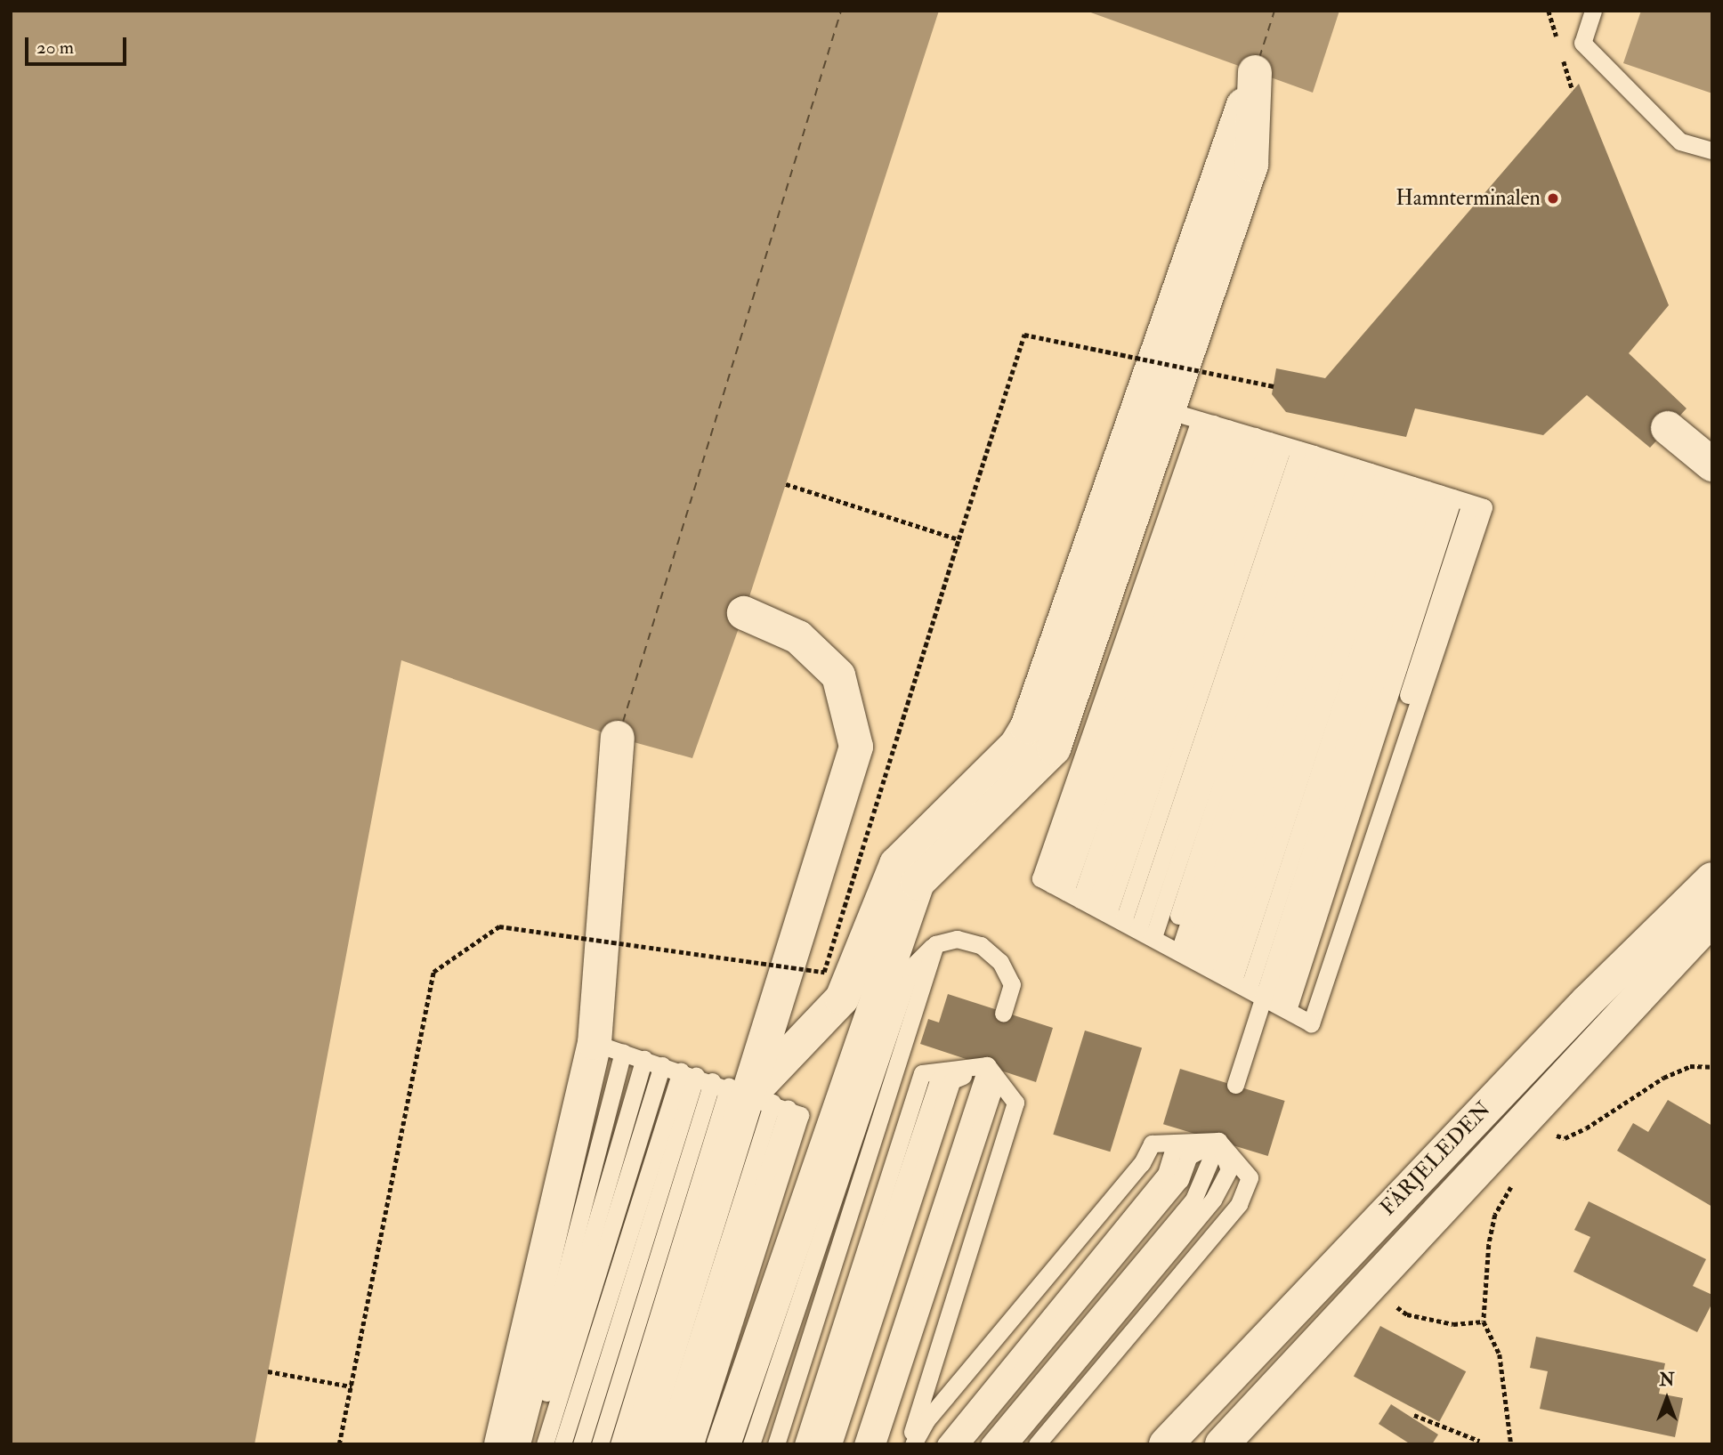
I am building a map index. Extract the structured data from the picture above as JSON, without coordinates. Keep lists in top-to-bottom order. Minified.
{"streets":{"street":["FÄRJELEDEN"]},"places":["Hamnterminalen"],"scale_bar":"20 m","north":"top"}
